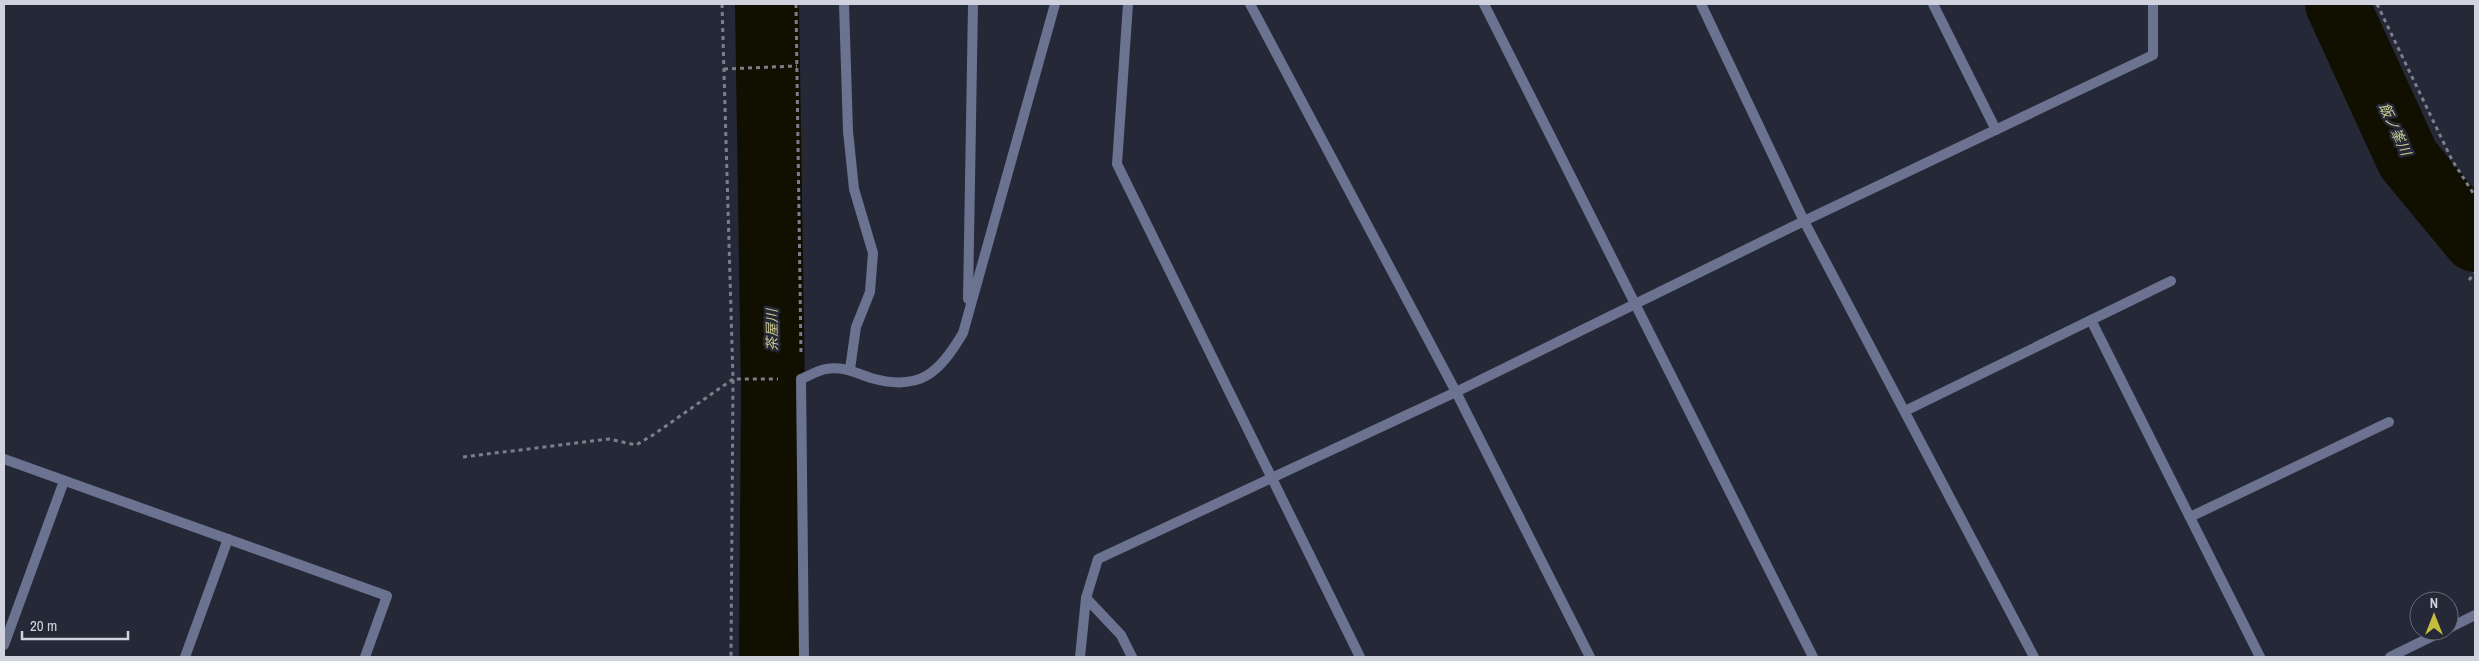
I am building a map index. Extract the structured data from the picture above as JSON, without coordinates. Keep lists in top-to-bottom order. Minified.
{"water":["飯ノ峯川","茶屋川"],"scale_bar":"20 m","north":"top"}
